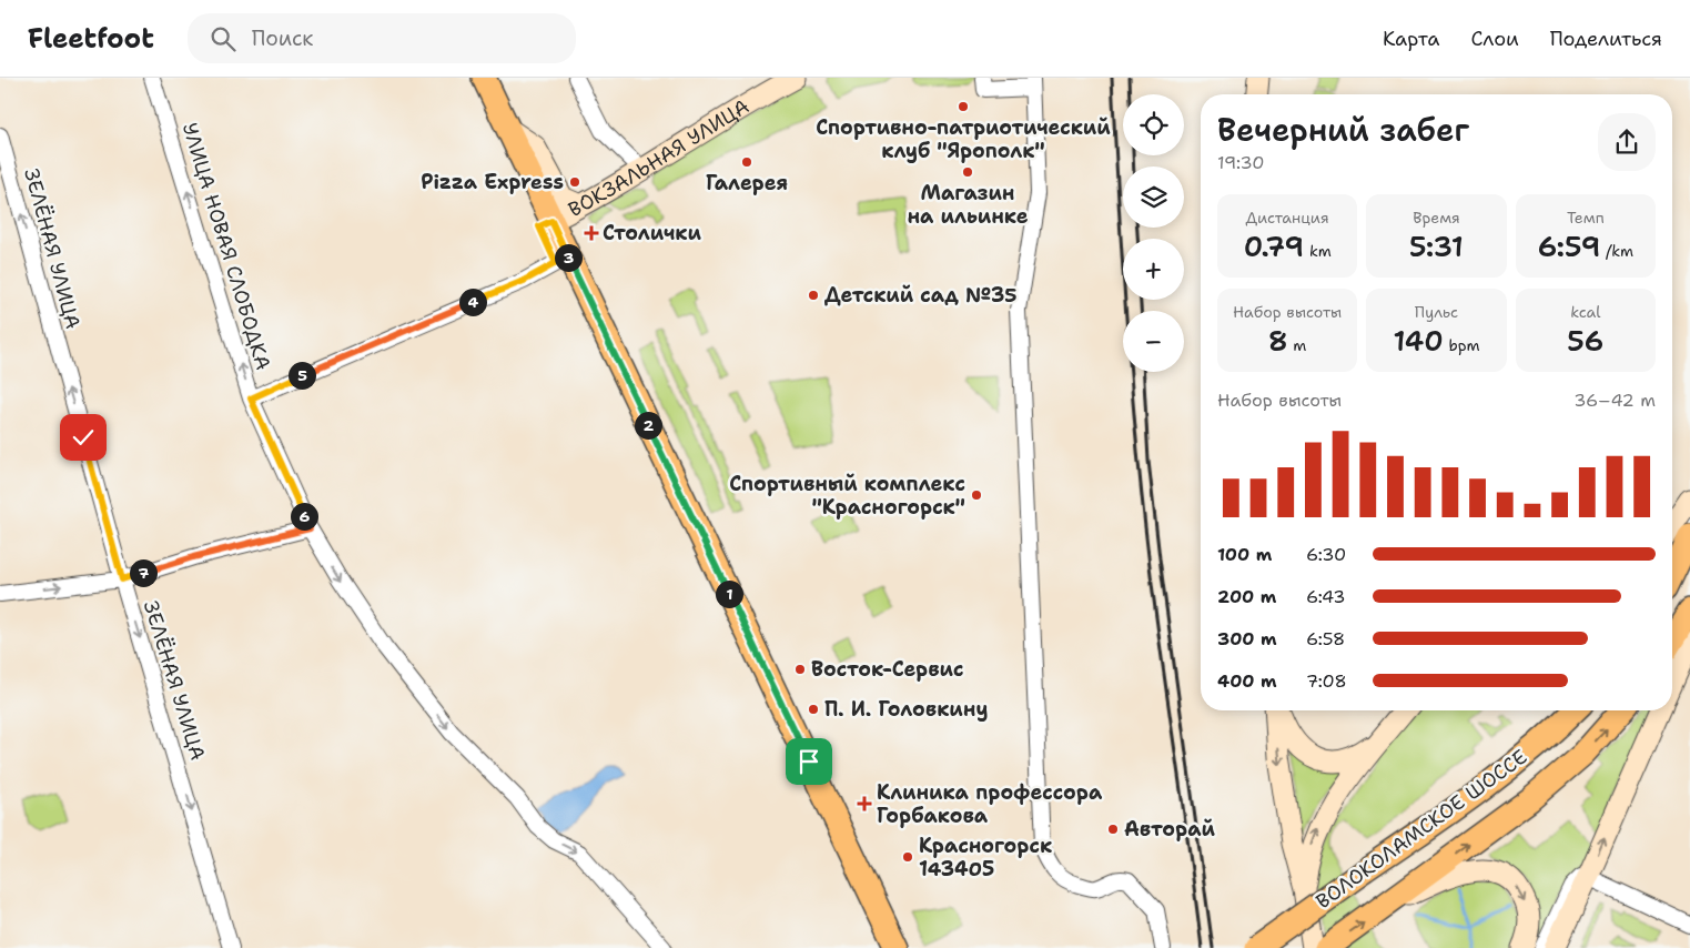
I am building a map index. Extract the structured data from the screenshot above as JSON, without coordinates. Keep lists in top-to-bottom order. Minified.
{"streets":{"main road":["ВОКЗАЛЬНАЯ УЛИЦА","ВОЛОКОЛАМСКОЕ ШОССЕ"],"street":["УЛИЦА НОВАЯ СЛОБОДКА","ЗЕЛЁНАЯ УЛИЦА"]},"places":{"other":["Спортивно-патриотический клуб \"Ярополк\"","Галерея","Магазин на ильинке","Pizza Express","Детский сад №35","Спортивный комплекс \"Красногорск\"","Восток-Сервис","П. И. Головкину","Авторай","Красногорск 143405"],"health":["Столички","Клиника профессора Горбакова"]},"page":{"header":"Fleetfoot","search":"Поиск","nav":["Карта","Слои","Поделиться"],"map_buttons":["+","−"],"heading":["Вечерний забег","19:30"],"stats":[["Дистанция","0.79 km"],["Время","5:31"],["Темп","6:59 /km"],["Набор высоты","8 m"],["Пульс","140 bpm"],["kcal","56"]],"pins":["3","4","5","2","6","7","1"],"chart":["Набор высоты","36–42 m"],"list":[{"name":"100 m","note":"6:30"},{"name":"200 m","note":"6:43"},{"name":"300 m","note":"6:58"},{"name":"400 m","note":"7:08"}]}}
